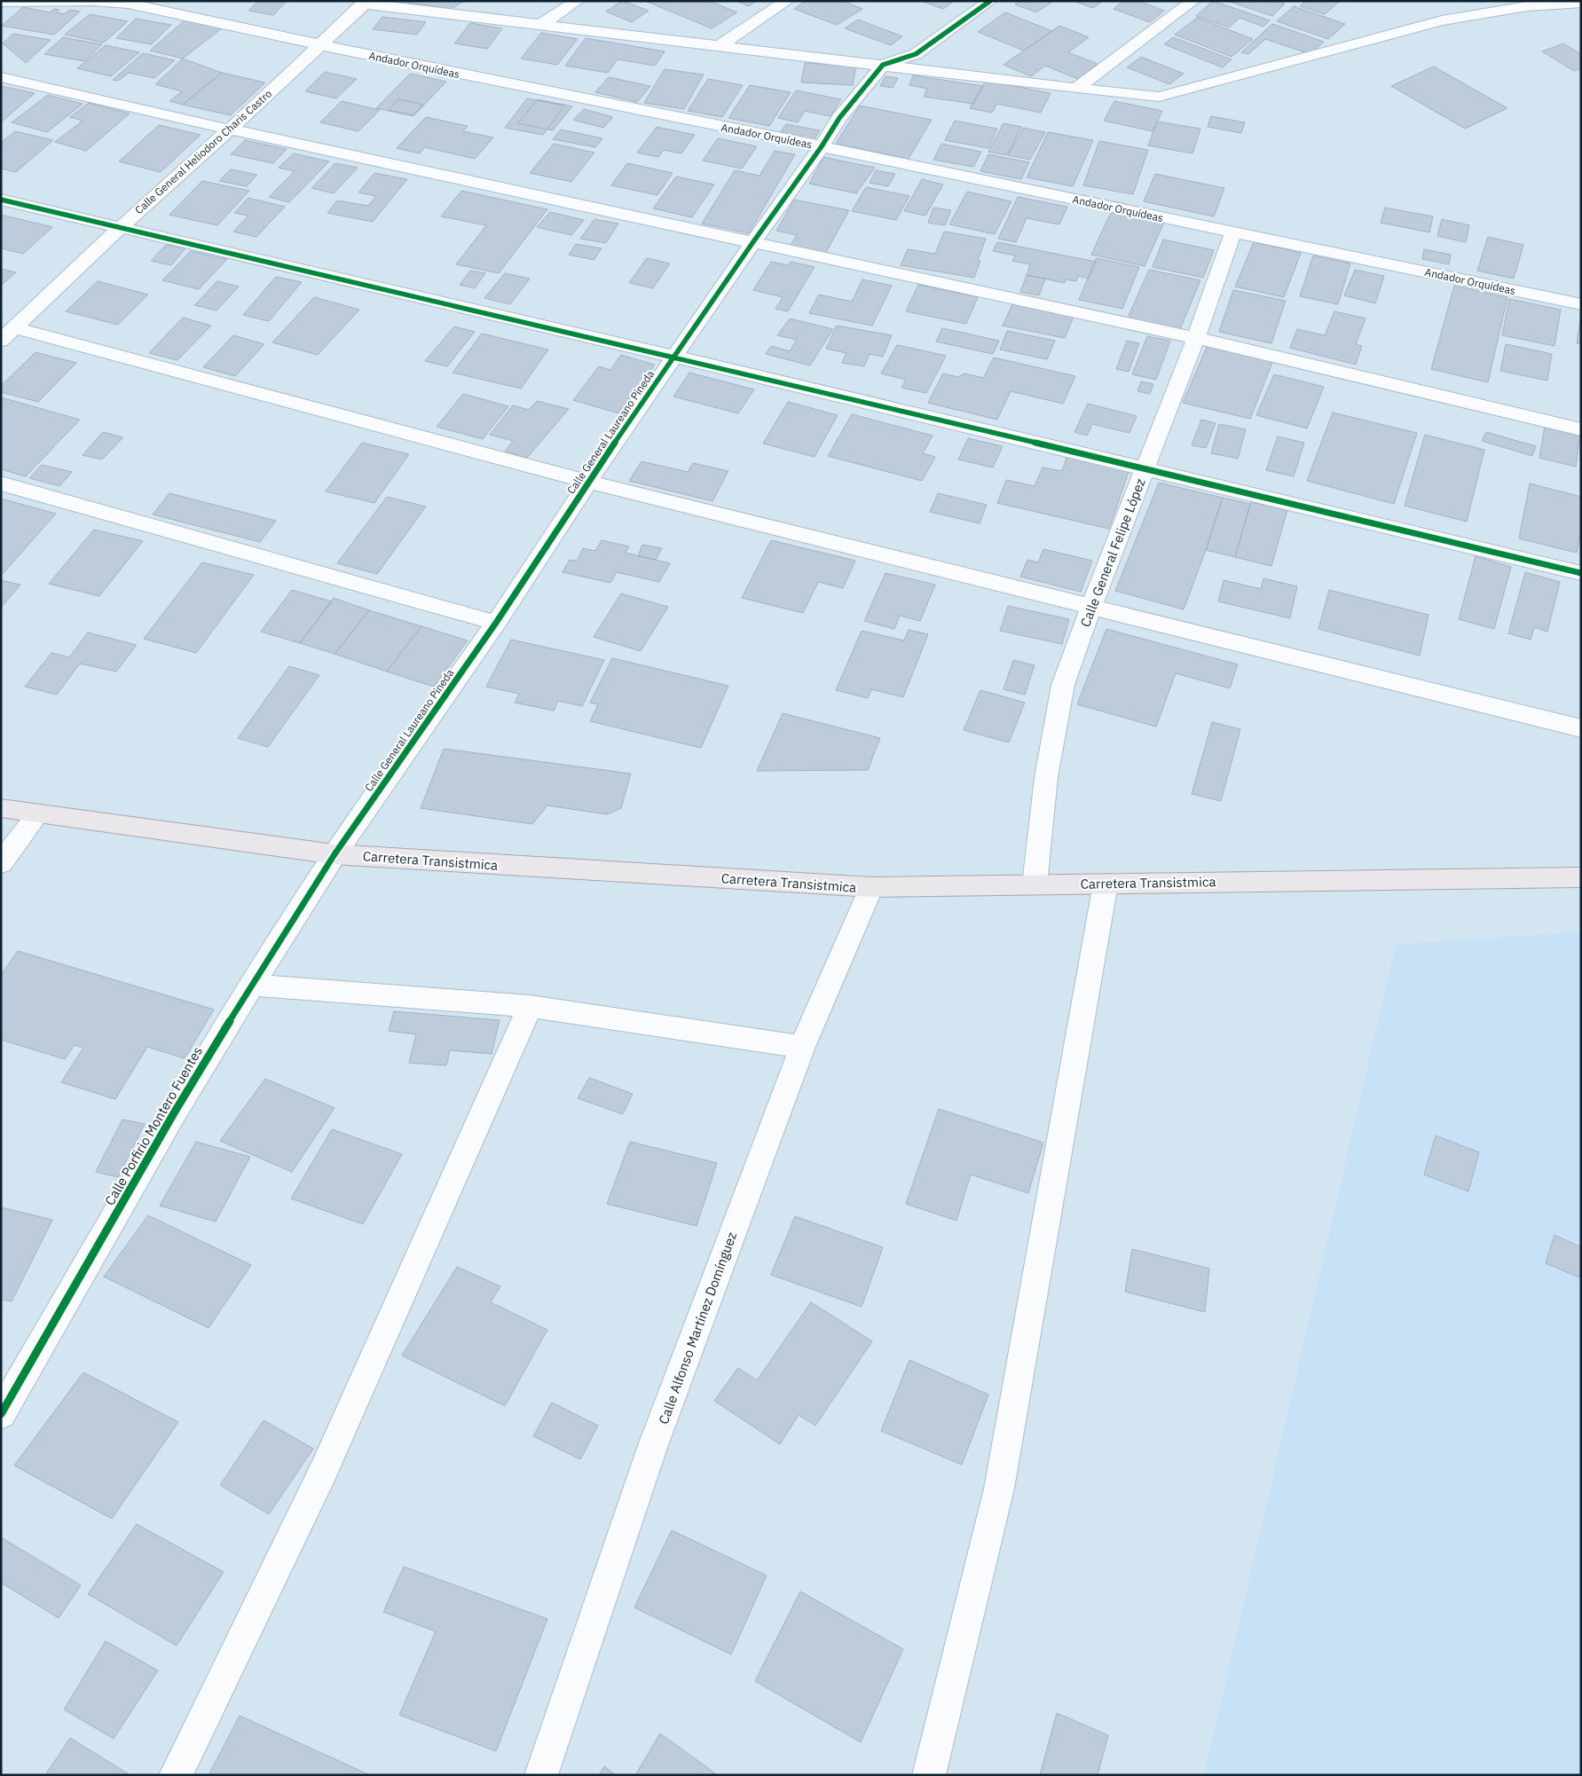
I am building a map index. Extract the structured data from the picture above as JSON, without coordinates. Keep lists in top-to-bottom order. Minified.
{"streets":{"main road":["Carretera Transistmica"],"street":["Andador Orquídeas","Calle General Heliodoro Charis Castro","Calle General Laureano Pineda","Calle General Felipe López","Calle Porfirio Montero Fuentes","Calle Alfonso Martínez Domínguez"]},"crossings":[["Andador Orquídeas","Calle General Heliodoro Charis Castro"],["Andador Orquídeas","Calle General Laureano Pineda"],["Andador Orquídeas","Calle General Felipe López"],["Calle General Laureano Pineda","Carretera Transistmica"],["Calle General Laureano Pineda","Calle Porfirio Montero Fuentes"],["Calle General Felipe López","Carretera Transistmica"],["Carretera Transistmica","Calle Porfirio Montero Fuentes"],["Carretera Transistmica","Calle Alfonso Martínez Domínguez"]]}
